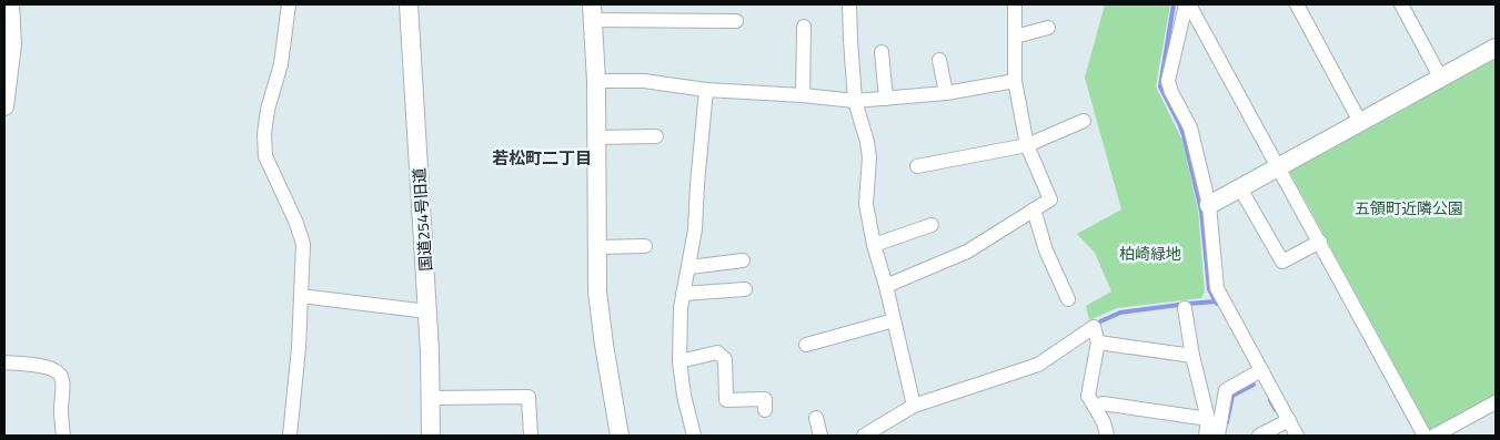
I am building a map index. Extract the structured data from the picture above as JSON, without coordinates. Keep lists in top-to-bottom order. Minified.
{"streets":{"street":["国道254号旧道"]},"districts":["若松町二丁目"],"parks":["五領町近隣公園","柏崎緑地"]}
